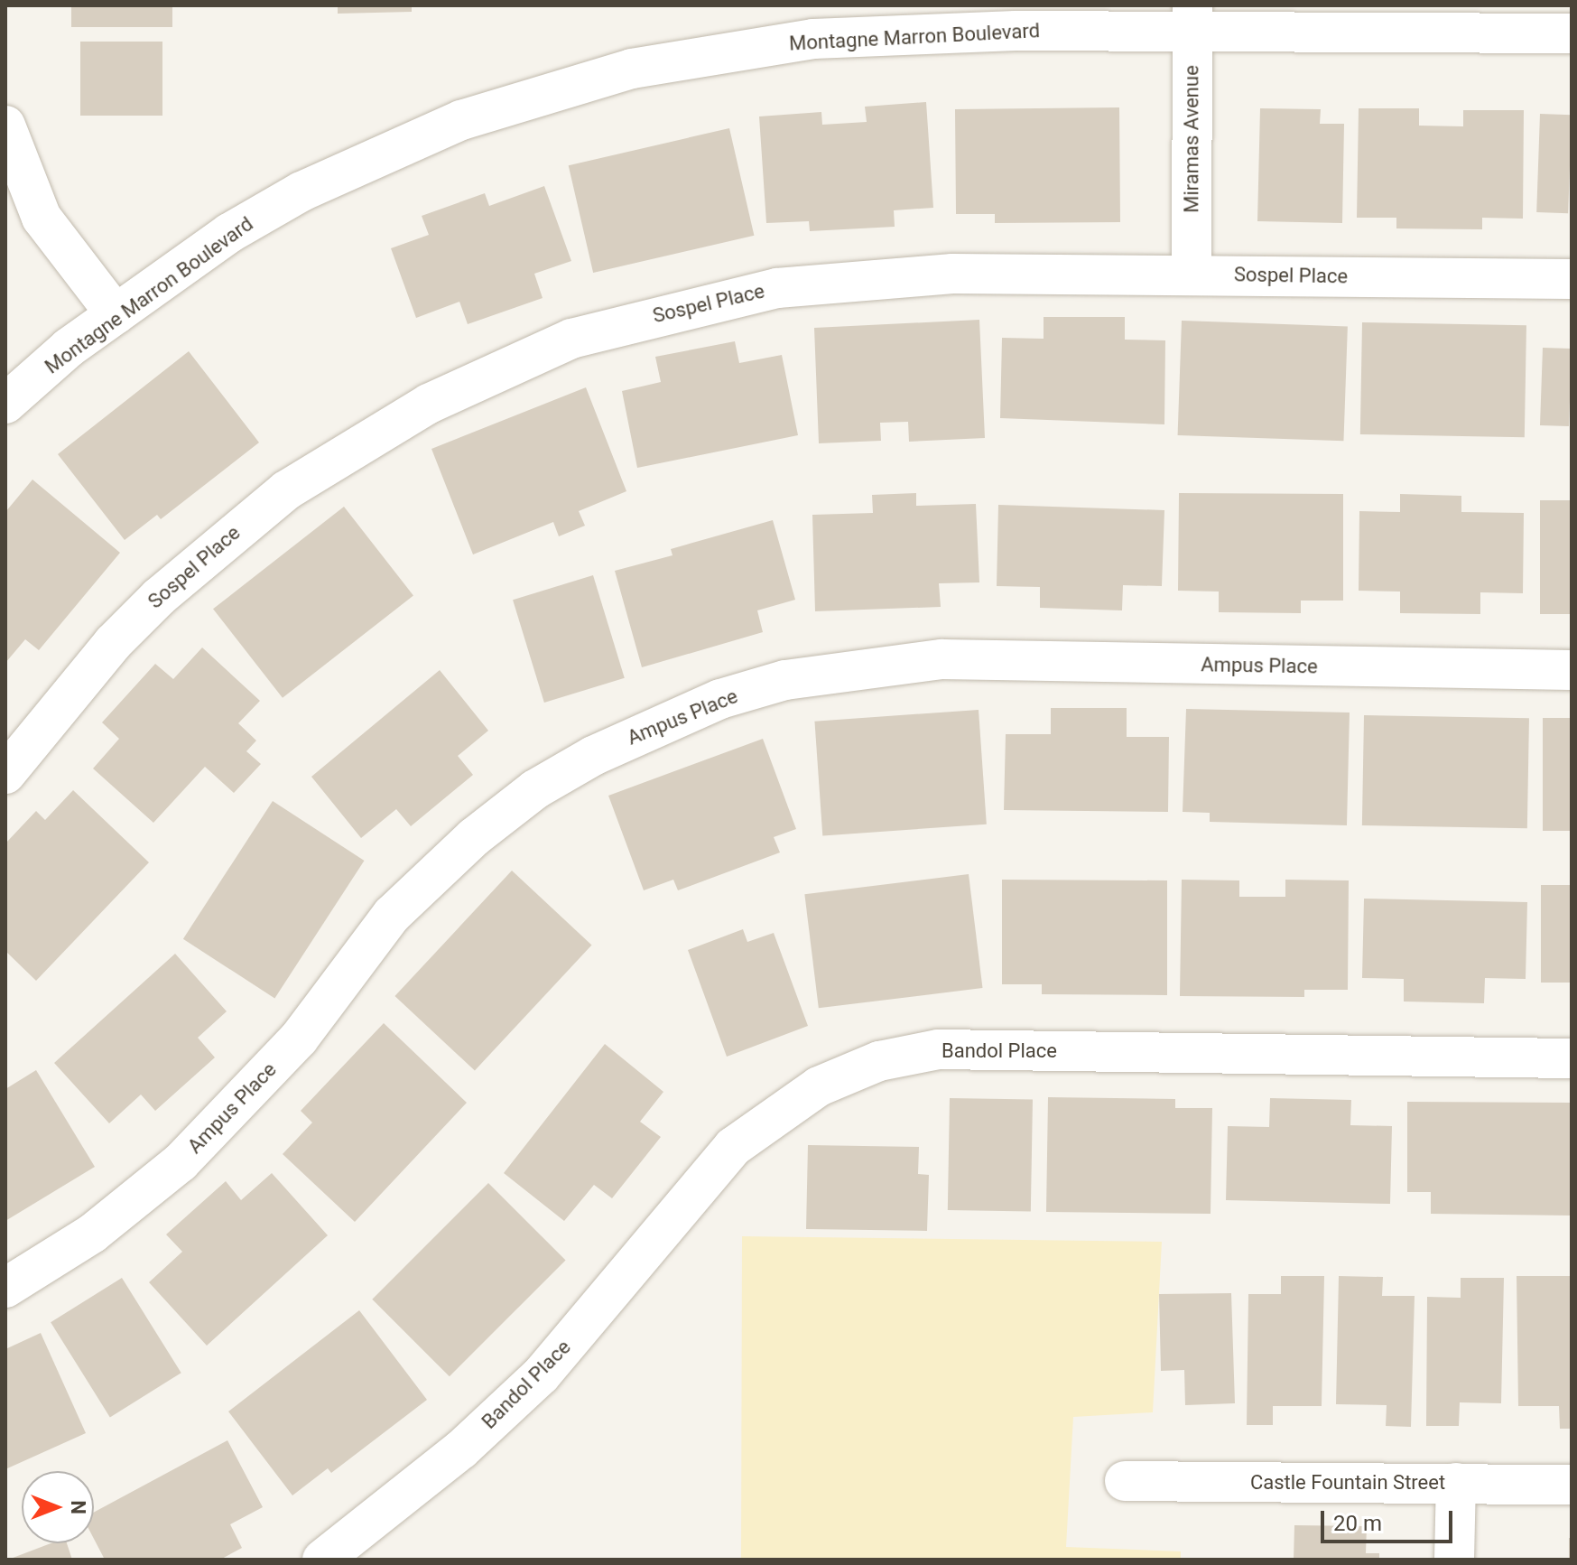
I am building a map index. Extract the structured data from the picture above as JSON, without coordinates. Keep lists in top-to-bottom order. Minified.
{"streets":{"street":["Montagne Marron Boulevard","Miramas Avenue","Sospel Place","Ampus Place","Bandol Place","Castle Fountain Street"]},"crossings":[["Montagne Marron Boulevard","Miramas Avenue"],["Miramas Avenue","Sospel Place"]],"scale_bar":"20 m","north":"right"}
